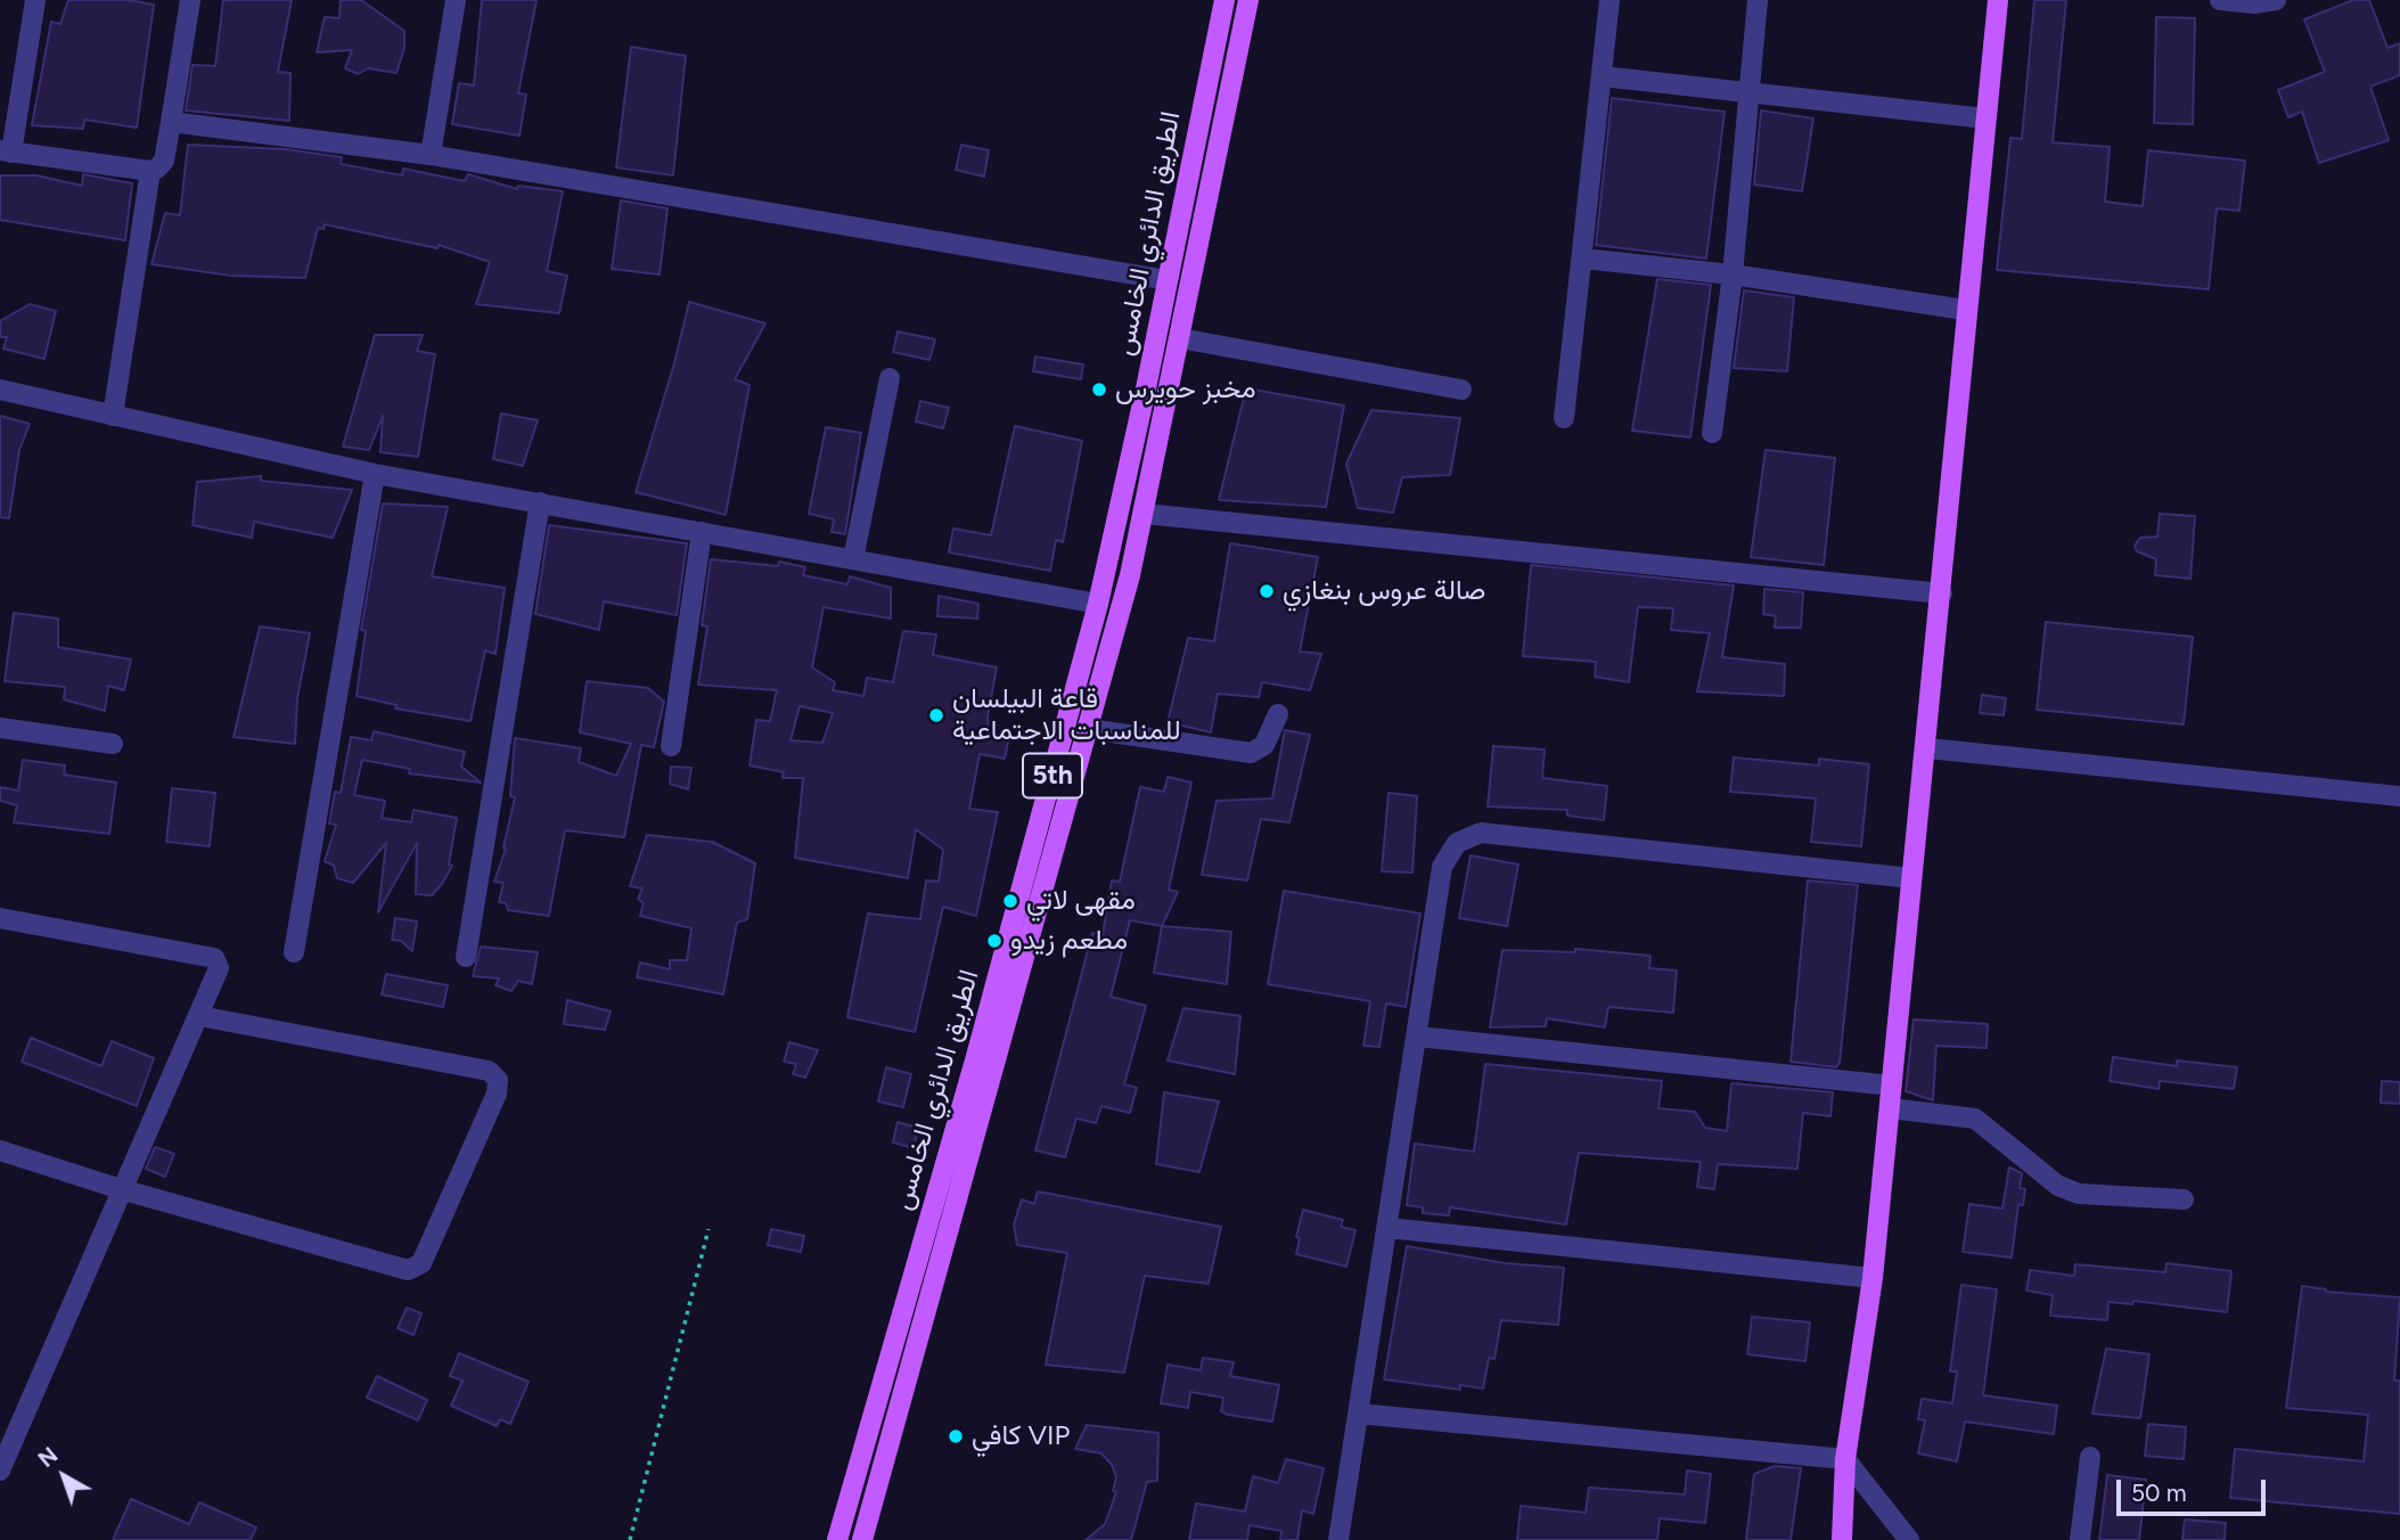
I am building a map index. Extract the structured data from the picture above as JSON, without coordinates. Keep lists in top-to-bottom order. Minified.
{"streets":{"main road":["الطريق الدائري الخامس","5th"]},"places":["مخبز حويرس","صالة عروس بنغازي","قاعة البيلسان للمناسبات الاجتماعية","مقهى لاتي","مطعم زيدو","كافي VIP"],"scale_bar":"50 m","north":"top left"}
